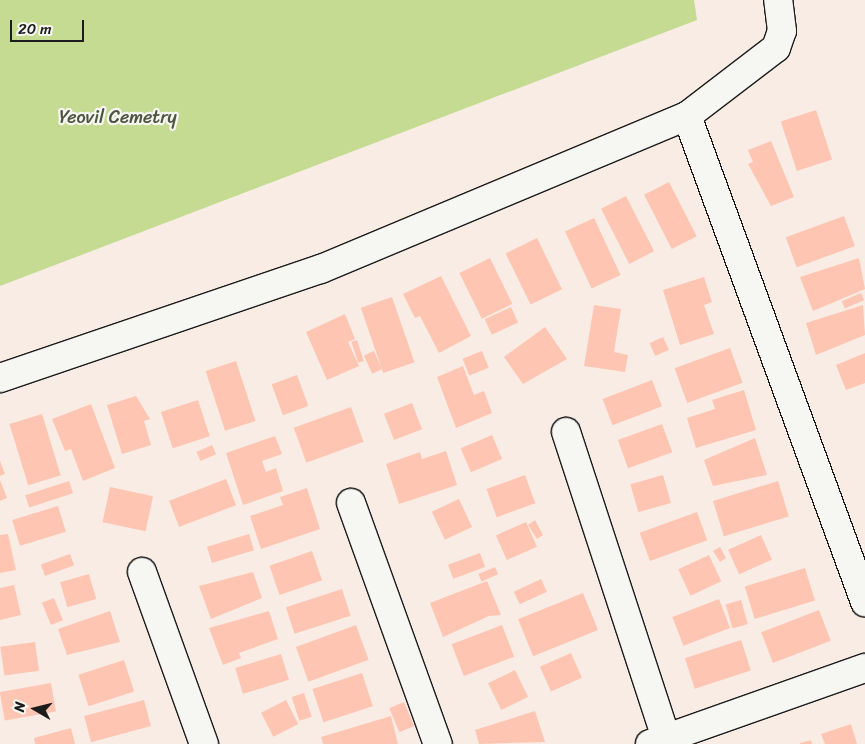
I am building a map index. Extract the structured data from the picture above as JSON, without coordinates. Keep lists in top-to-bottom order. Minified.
{"parks":["Yeovil Cemetry"],"scale_bar":"20 m","north":"left"}
